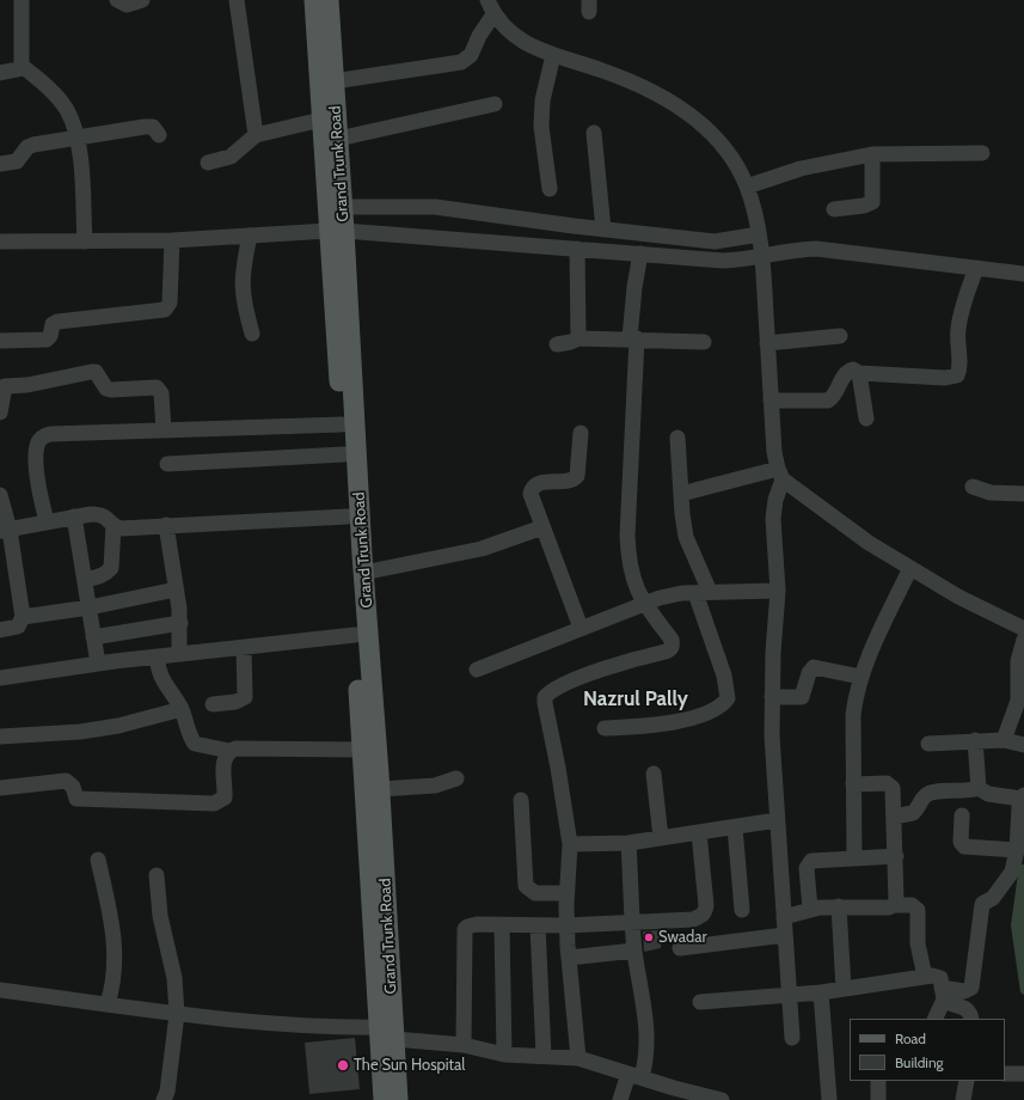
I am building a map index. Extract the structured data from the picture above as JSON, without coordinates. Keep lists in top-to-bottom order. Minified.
{"streets":{"main road":["Grand Trunk Road"]},"districts":["Nazrul Pally"],"places":["Swadar","The Sun Hospital"],"legend":["Road","Building"]}
